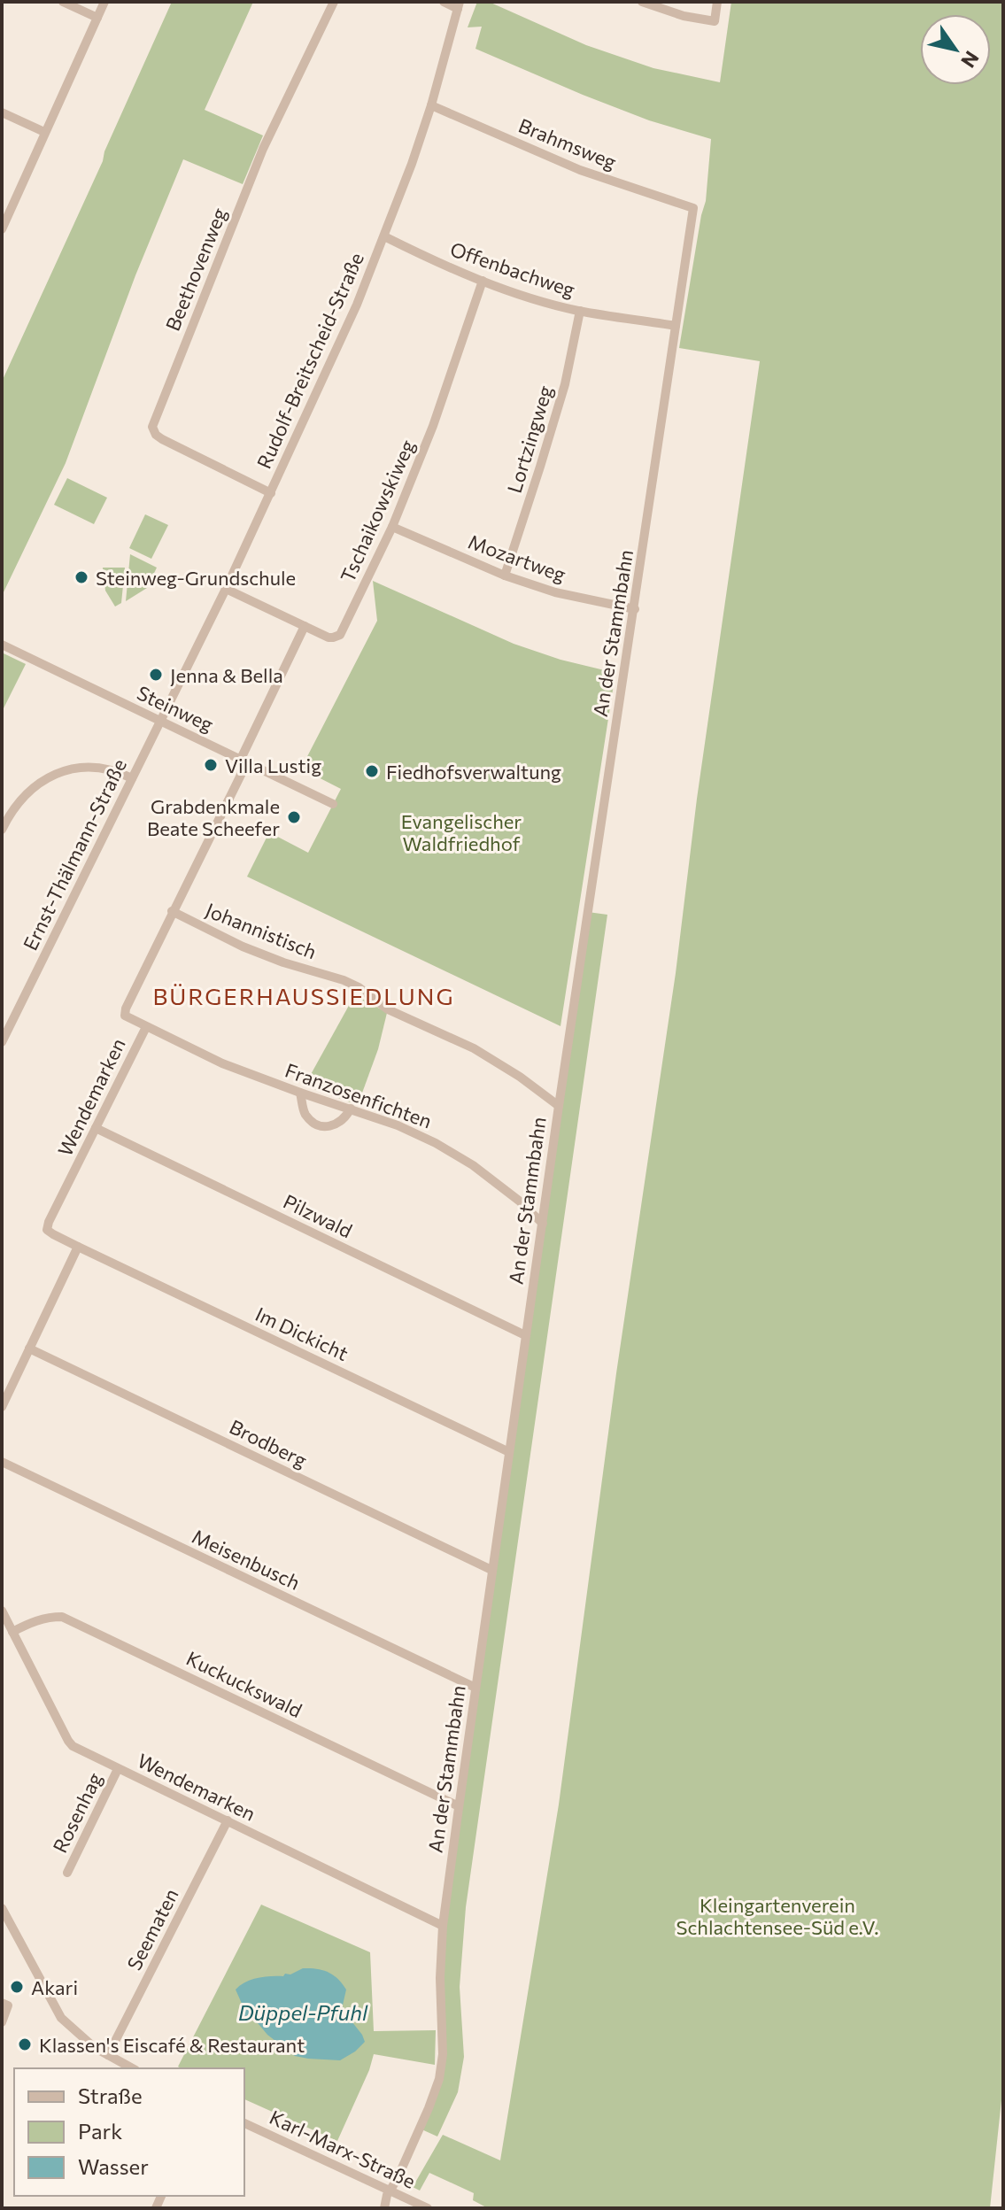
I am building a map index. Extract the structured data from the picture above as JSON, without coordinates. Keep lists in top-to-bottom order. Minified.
{"streets":{"street":["Brahmsweg","Beethovenweg","Offenbachweg","Rudolf-Breitscheid-Straße","Lortzingweg","Tschaikowskiweg","Mozartweg","An der Stammbahn","Steinweg","Ernst-Thälmann-Straße","Johannistisch","Franzosenfichten","Wendemarken","Pilzwald","Im Dickicht","Brodberg","Meisenbusch","Kuckuckswald","Rosenhag","Seematen","Karl-Marx-Straße"]},"crossings":[["Brahmsweg","Rudolf-Breitscheid-Straße"],["Brahmsweg","An der Stammbahn"],["Beethovenweg","Rudolf-Breitscheid-Straße"],["Offenbachweg","Rudolf-Breitscheid-Straße"],["Offenbachweg","Lortzingweg"],["Offenbachweg","Tschaikowskiweg"],["Offenbachweg","An der Stammbahn"],["Rudolf-Breitscheid-Straße","Tschaikowskiweg"],["Rudolf-Breitscheid-Straße","Steinweg"],["Rudolf-Breitscheid-Straße","Ernst-Thälmann-Straße"],["Lortzingweg","Mozartweg"],["Tschaikowskiweg","Mozartweg"],["Tschaikowskiweg","Wendemarken"],["Mozartweg","An der Stammbahn"],["An der Stammbahn","Johannistisch"],["An der Stammbahn","Franzosenfichten"],["An der Stammbahn","Wendemarken"],["An der Stammbahn","Pilzwald"],["An der Stammbahn","Im Dickicht"],["An der Stammbahn","Brodberg"],["An der Stammbahn","Meisenbusch"],["An der Stammbahn","Kuckuckswald"],["An der Stammbahn","Karl-Marx-Straße"],["Steinweg","Ernst-Thälmann-Straße"],["Steinweg","Wendemarken"],["Johannistisch","Wendemarken"],["Franzosenfichten","Wendemarken"],["Wendemarken","Pilzwald"],["Wendemarken","Im Dickicht"],["Wendemarken","Kuckuckswald"],["Wendemarken","Rosenhag"],["Wendemarken","Seematen"]],"districts":["BÜRGERHAUSSIEDLUNG"],"water":["Düppel-Pfuhl"],"parks":["Evangelischer Waldfriedhof","Kleingartenverein Schlachtensee-Süd e.V."],"places":["Steinweg-Grundschule","Jenna & Bella","Villa Lustig","Fiedhofsverwaltung","Grabdenkmale Beate Scheefer","Akari","Klassen's Eiscafé & Restaurant"],"legend":["Straße","Park","Wasser"],"north":"bottom right"}
